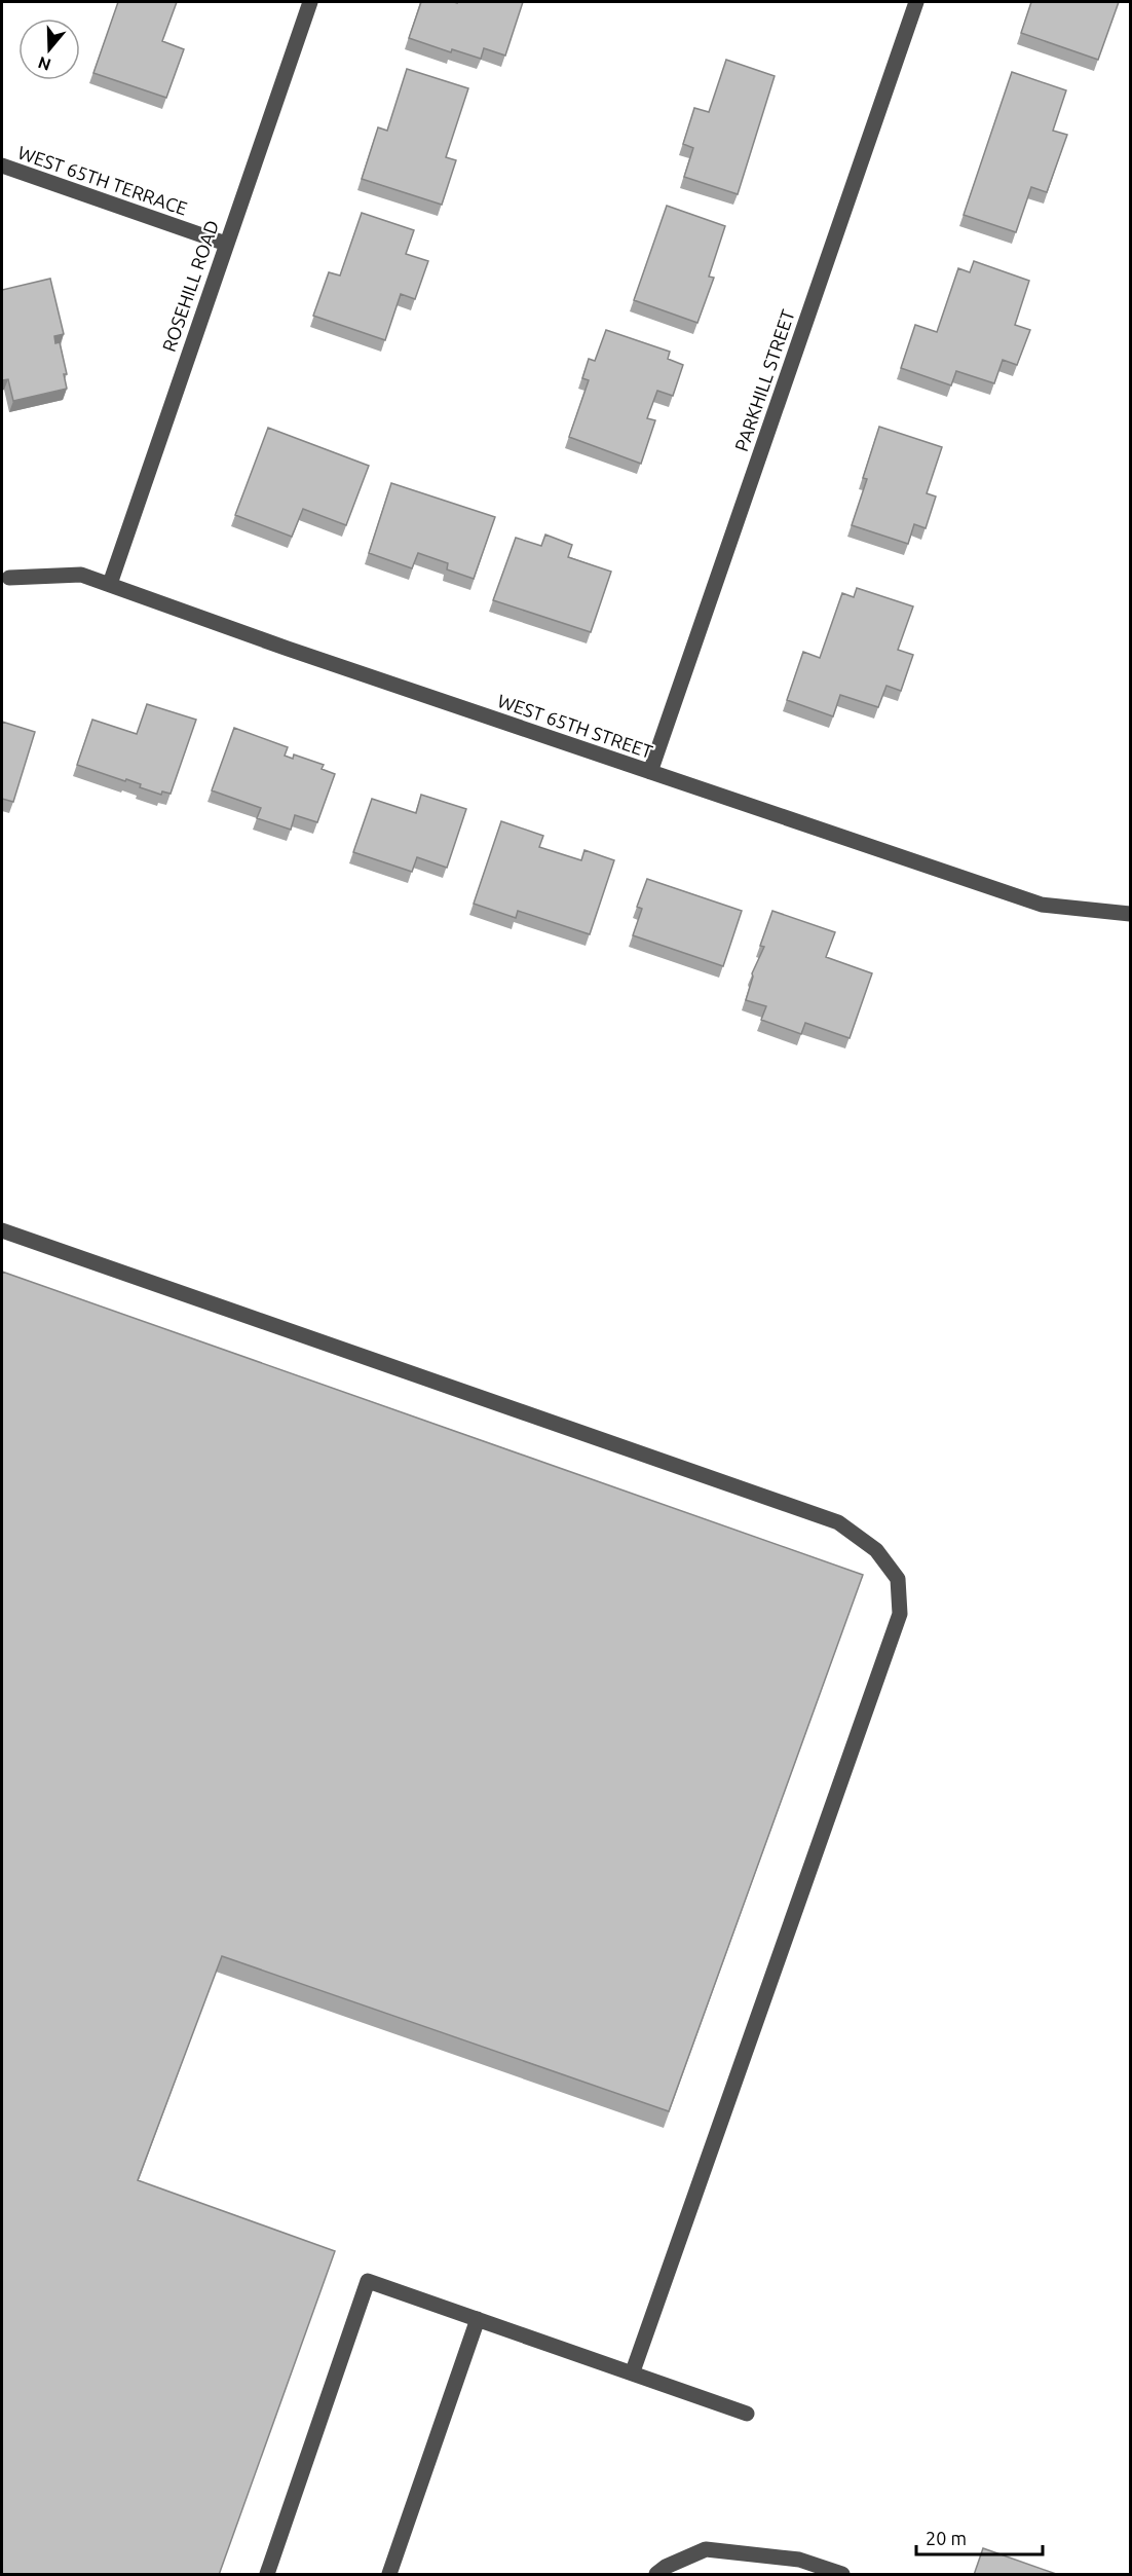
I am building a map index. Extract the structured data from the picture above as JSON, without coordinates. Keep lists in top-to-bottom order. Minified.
{"streets":{"street":["WEST 65TH TERRACE","ROSEHILL ROAD","PARKHILL STREET","WEST 65TH STREET"]},"crossings":[["WEST 65TH TERRACE","ROSEHILL ROAD"],["ROSEHILL ROAD","WEST 65TH STREET"],["PARKHILL STREET","WEST 65TH STREET"]],"scale_bar":"20 m","north":"bottom"}
